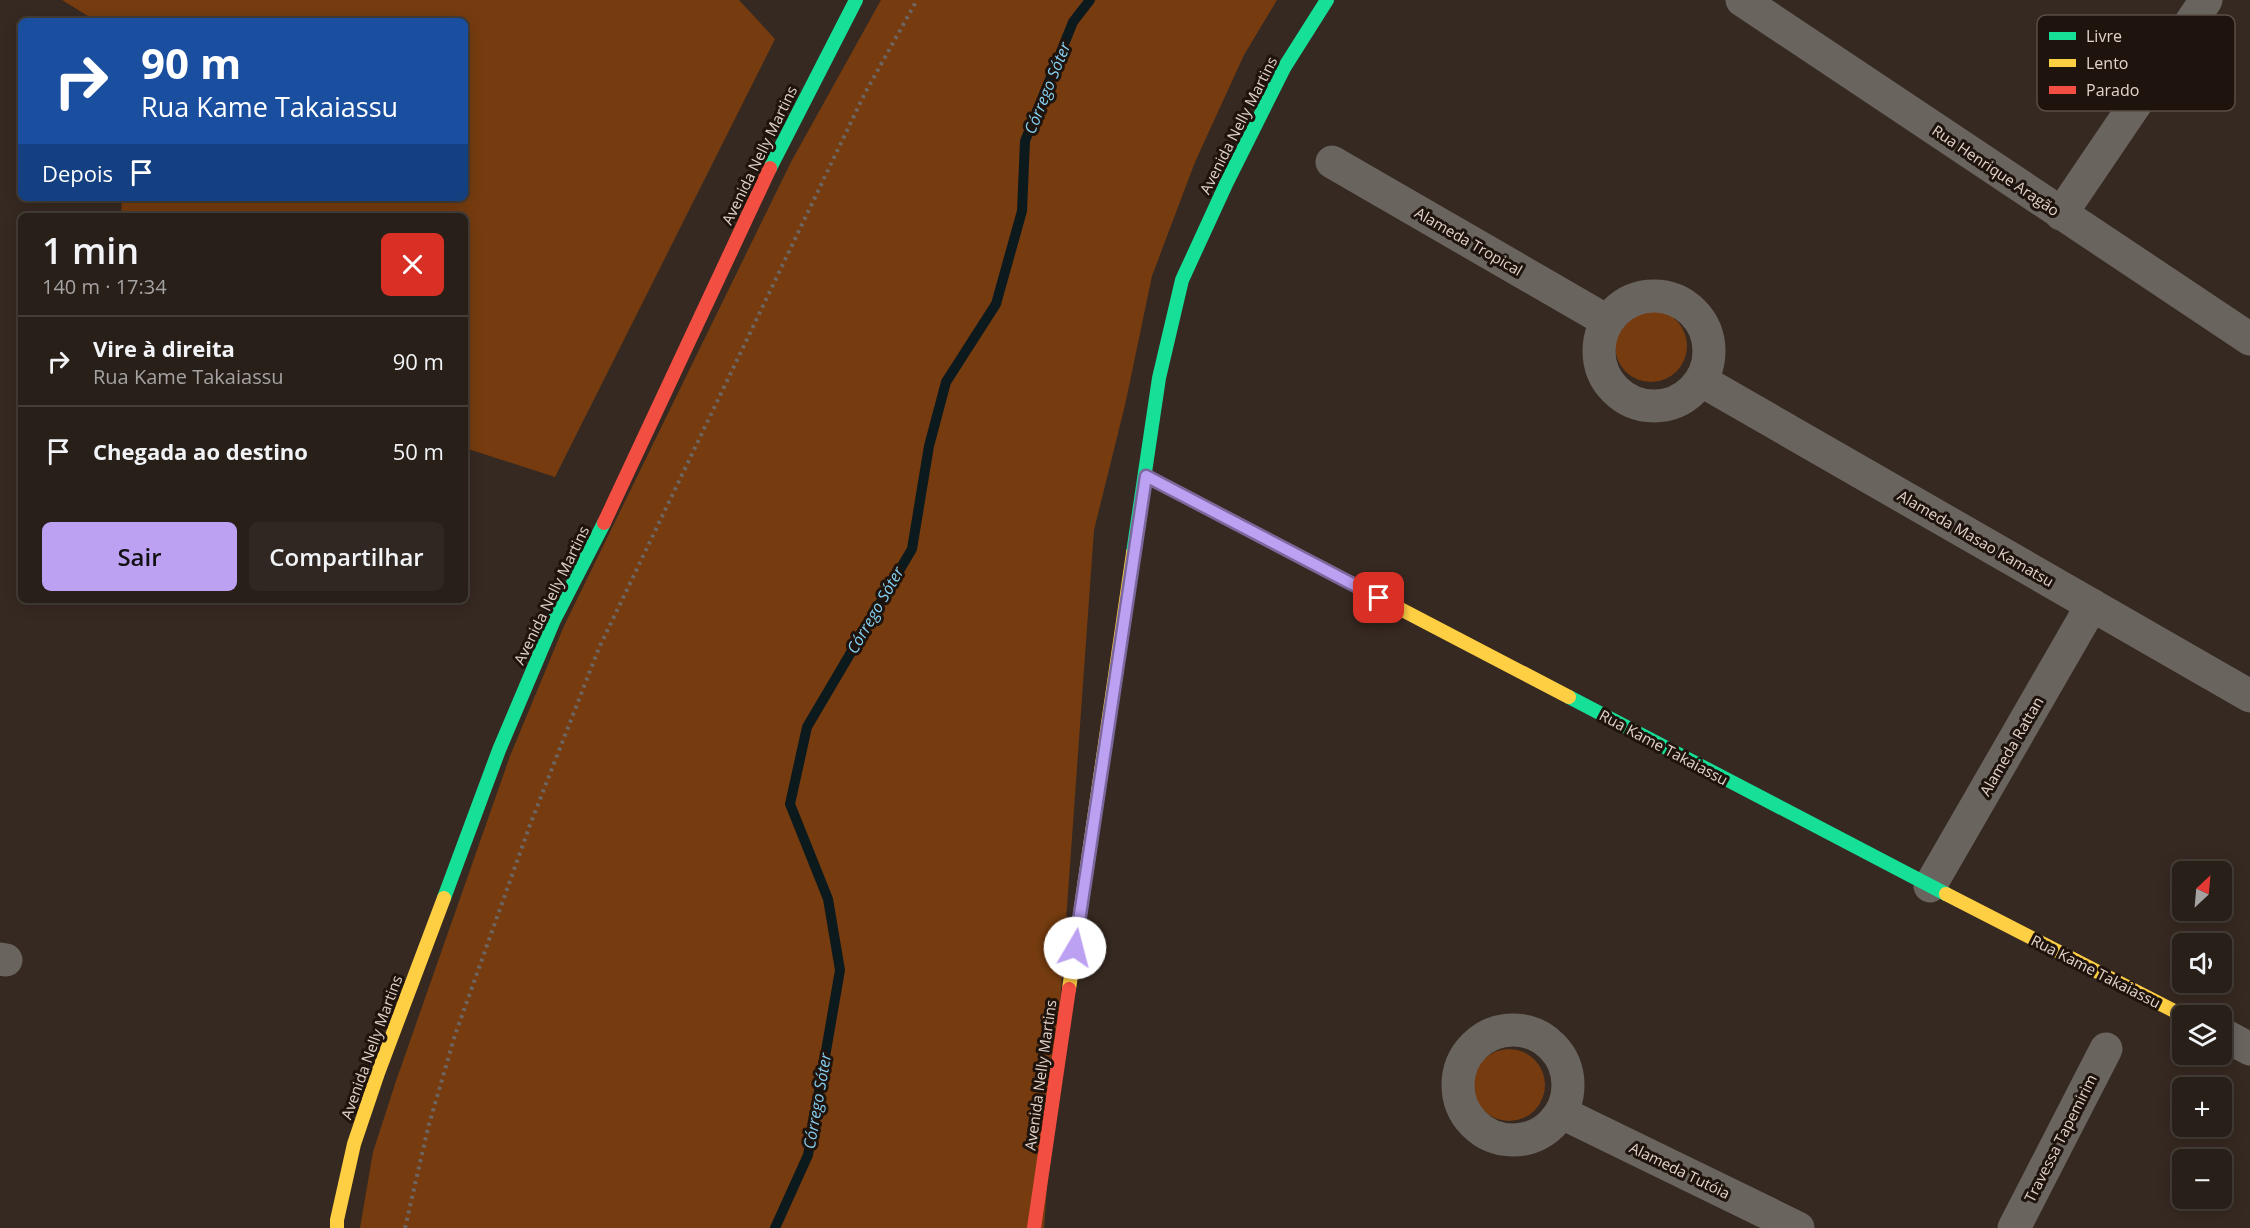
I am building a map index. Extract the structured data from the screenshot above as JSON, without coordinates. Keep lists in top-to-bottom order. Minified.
{"streets":{"main road":["Avenida Nelly Martins","Rua Kame Takaiassu"],"street":["Rua Henrique Aragão","Alameda Tropical","Alameda Masao Kamatsu","Alameda Rattan","Travessa Tapemirim","Alameda Tutóia"]},"crossings":[["Avenida Nelly Martins","Rua Kame Takaiassu"],["Alameda Tropical","Alameda Masao Kamatsu"],["Alameda Masao Kamatsu","Alameda Rattan"],["Alameda Rattan","Rua Kame Takaiassu"]],"water":["Córrego Sóter"],"legend":["Livre","Lento","Parado"],"north":"top right","page":{"turn":["90 m","Rua Kame Takaiassu"],"then":"Depois","heading":["1 min","140 m · 17:34"],"list":[{"name":"Vire à direita","note":"Rua Kame Takaiassu","value":"90 m"},{"name":"Chegada ao destino","value":"50 m"}],"buttons":["Sair","Compartilhar"],"map_buttons":["+","−"]}}
